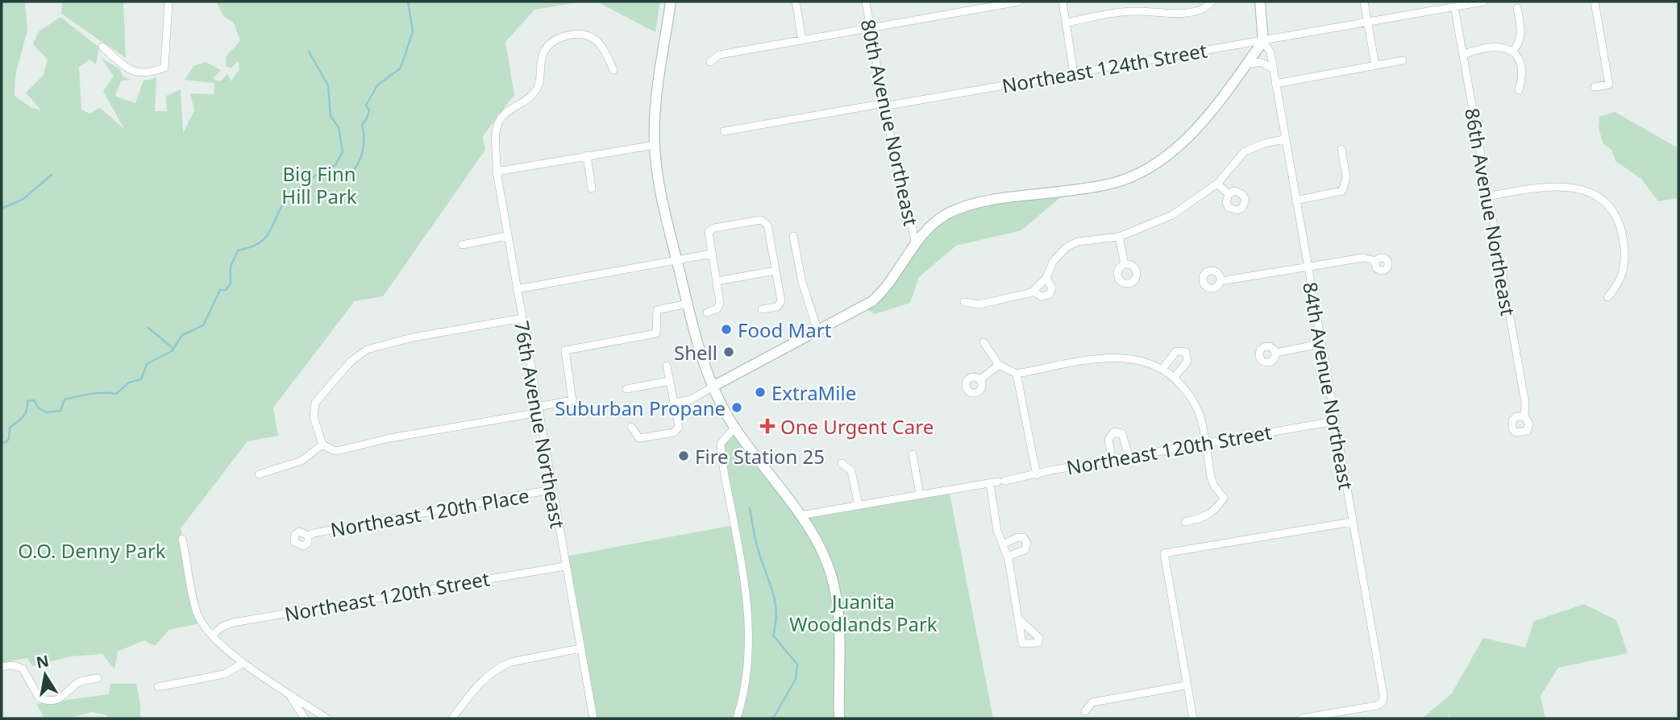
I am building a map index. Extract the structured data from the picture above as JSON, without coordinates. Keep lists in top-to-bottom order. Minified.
{"streets":{"main road":["84th Avenue Northeast"],"street":["Northeast 124th Street","80th Avenue Northeast","86th Avenue Northeast","76th Avenue Northeast","Northeast 120th Street","Northeast 120th Place"]},"crossings":[["Northeast 124th Street","80th Avenue Northeast"],["Northeast 124th Street","86th Avenue Northeast"],["Northeast 124th Street","84th Avenue Northeast"],["84th Avenue Northeast","Northeast 120th Street"],["76th Avenue Northeast","Northeast 120th Street"],["76th Avenue Northeast","Northeast 120th Place"]],"parks":["Big Finn Hill Park","O.O. Denny Park","Juanita Woodlands Park"],"places":{"other":["Food Mart","Shell","ExtraMile","Suburban Propane","Fire Station 25"],"health":["One Urgent Care"]},"north":"top"}
